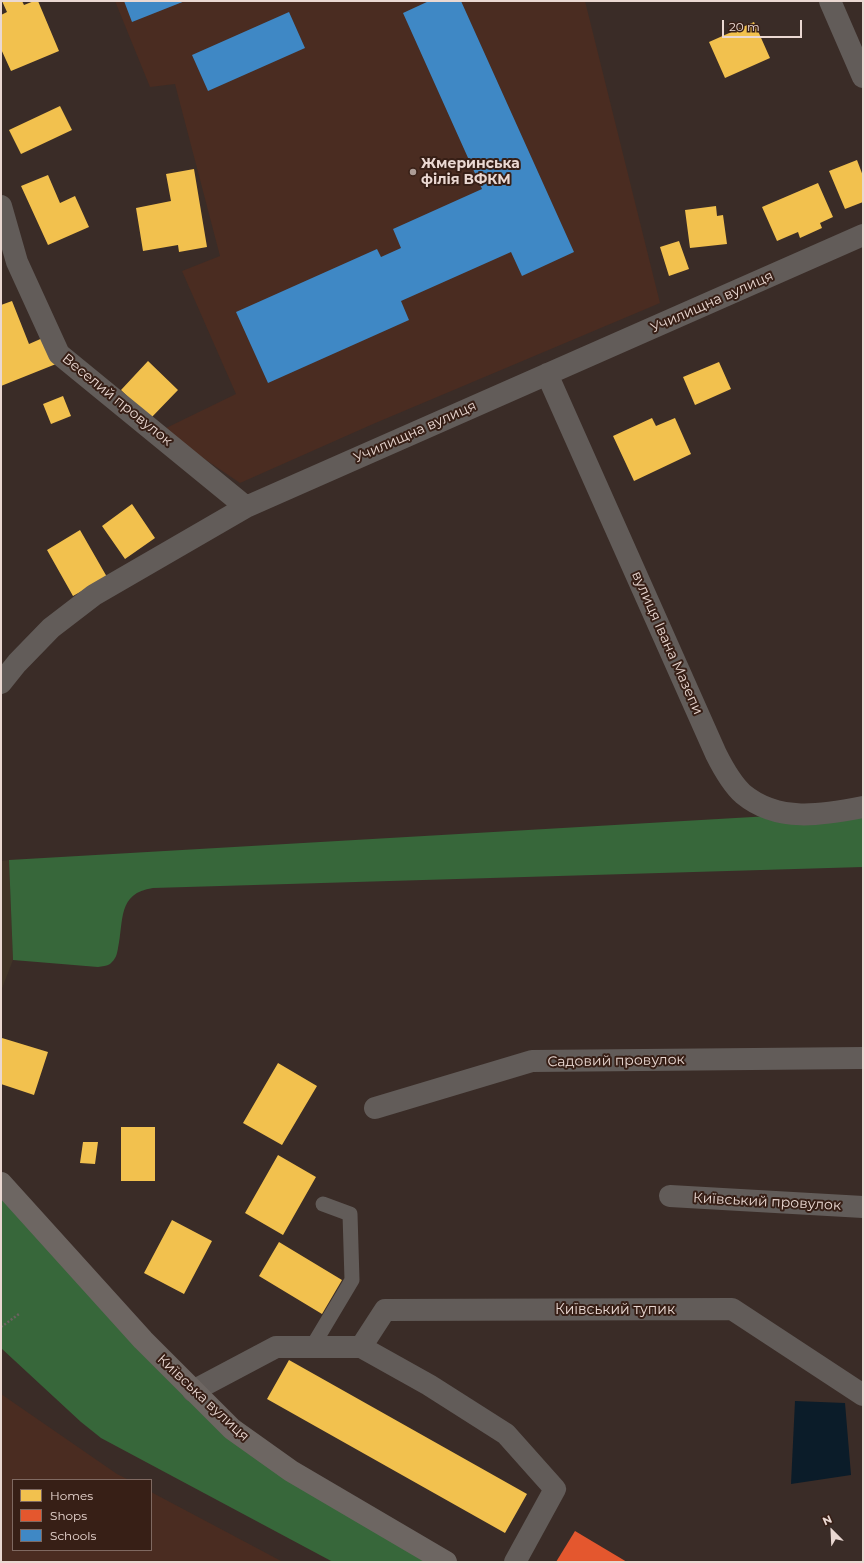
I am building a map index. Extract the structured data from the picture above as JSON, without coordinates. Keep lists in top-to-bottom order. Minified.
{"streets":{"street":["Училищна вулиця","Веселий провулок","вулиця Івана Мазепи","Садовий провулок","Київський провулок","Київський тупик","Київська вулиця"]},"crossings":[["Училищна вулиця","Веселий провулок"],["Училищна вулиця","вулиця Івана Мазепи"]],"places":["Жмеринська філія ВФКМ"],"legend":["Homes","Shops","Schools"],"scale_bar":"20 m","north":"top left"}
